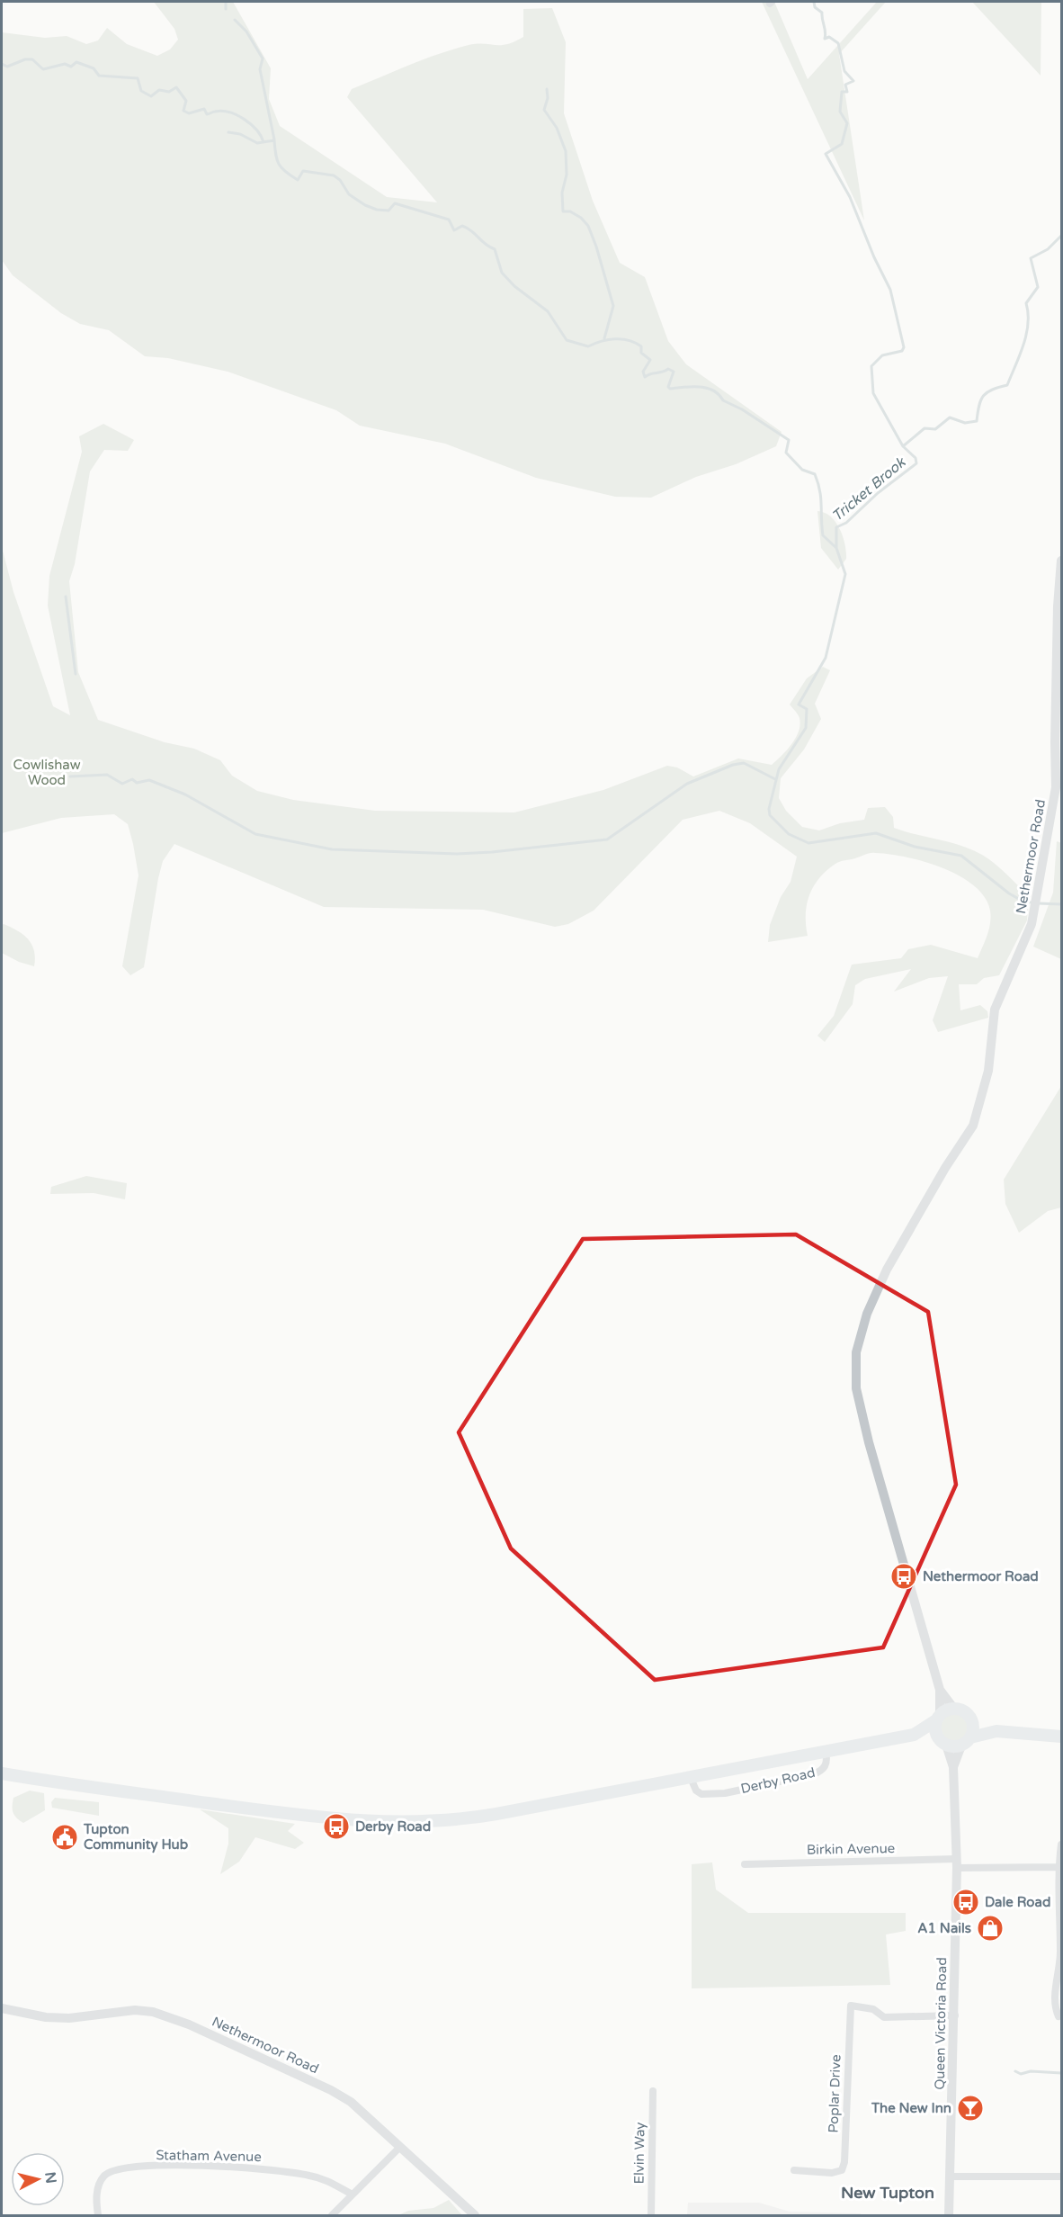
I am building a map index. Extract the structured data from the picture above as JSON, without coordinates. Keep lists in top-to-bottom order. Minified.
{"streets":{"highway":["Derby Road"],"street":["Nethermoor Road","Birkin Avenue","Queen Victoria Road","Poplar Drive","Elvin Way","Statham Avenue"]},"crossings":[["Nethermoor Road","Queen Victoria Road"],["Birkin Avenue","Queen Victoria Road"],["Queen Victoria Road","Poplar Drive"]],"districts":["New Tupton"],"water":["Tricket Brook"],"parks":["Cowlishaw Wood"],"places":{"bus stop":["Nethermoor Road","Derby Road","Dale Road"],"public building":["Tupton Community Hub"],"shop":["A1 Nails"],"bar":["The New Inn"]},"north":"right"}
